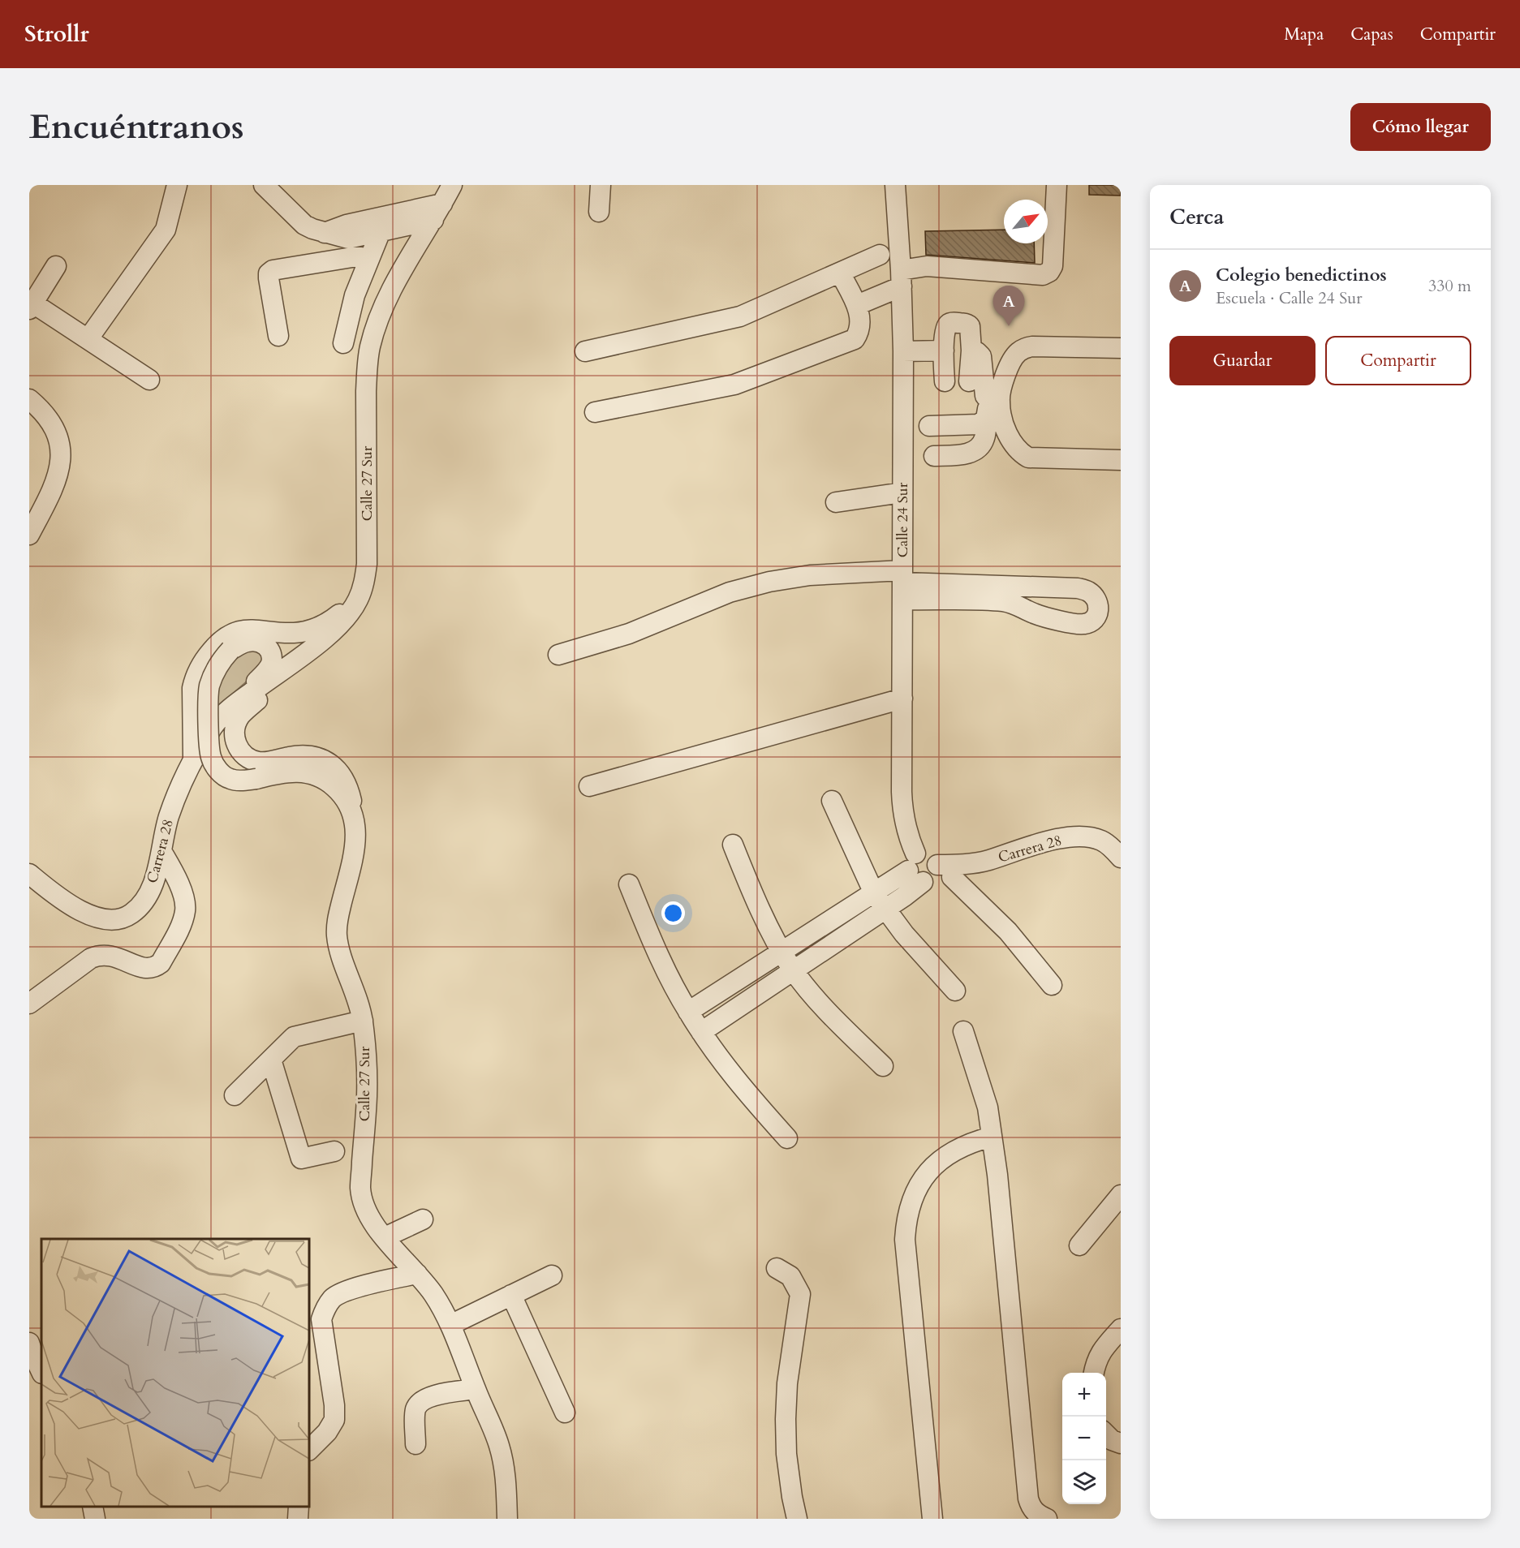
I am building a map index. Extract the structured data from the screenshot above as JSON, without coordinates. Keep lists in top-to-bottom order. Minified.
{"streets":{"street":["Calle 27 Sur","Calle 24 Sur","Carrera 28"]},"crossings":[["Calle 27 Sur","Carrera 28"],["Calle 24 Sur","Carrera 28"]],"north":"top right","page":{"header":"Strollr","nav":["Mapa","Capas","Compartir"],"buttons":["Cómo llegar",["Guardar","Compartir"]],"title":"Encuéntranos","heading":"Cerca","list":[{"mark":"A","name":"Colegio benedictinos","note":"Escuela · Calle 24 Sur","value":"330 m"}],"pins":"A","map_buttons":["+","−"]}}
